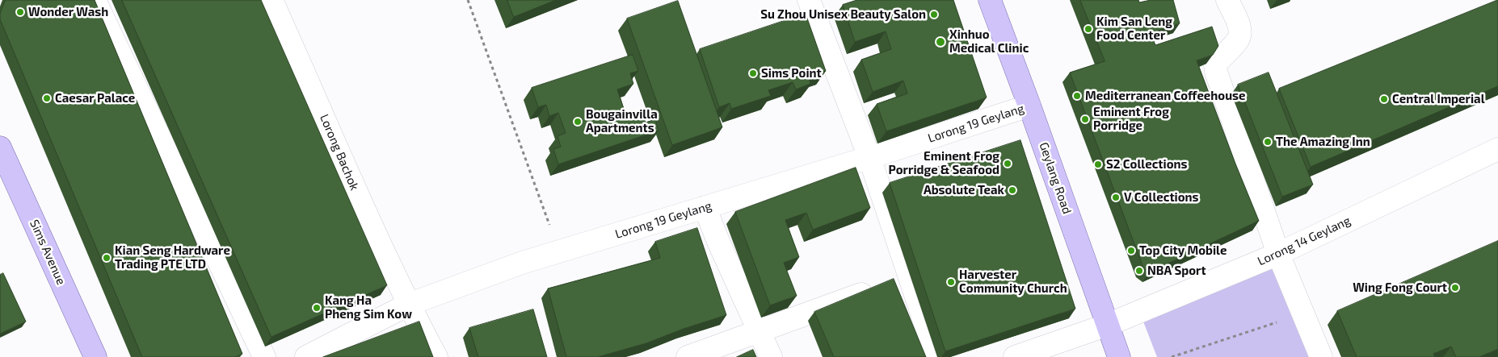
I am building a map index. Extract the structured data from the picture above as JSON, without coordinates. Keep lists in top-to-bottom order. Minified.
{"streets":{"main road":["Geylang Road","Sims Avenue"],"street":["Lorong 19 Geylang","Lorong Bachok","Lorong 14 Geylang"]},"crossings":[["Lorong 19 Geylang","Lorong Bachok"],["Lorong 19 Geylang","Geylang Road"],["Geylang Road","Lorong 14 Geylang"]],"places":["Wonder Wash","Su Zhou Unisex Beauty Salon","Kim San Leng Food Center","Xinhuo Medical Clinic","Sims Point","Mediterranean Coffeehouse","Caesar Palace","Central Imperial","Eminent Frog Porridge","Bougainvilla Apartments","The Amazing Inn","Eminent Frog Porridge & Seafood","S2 Collections","Absolute Teak","V Collections","Top City Mobile","Kian Seng Hardware Trading PTE LTD","NBA Sport","Harvester Community Church","Wing Fong Court","Kang Ha Pheng Sim Kow"]}
